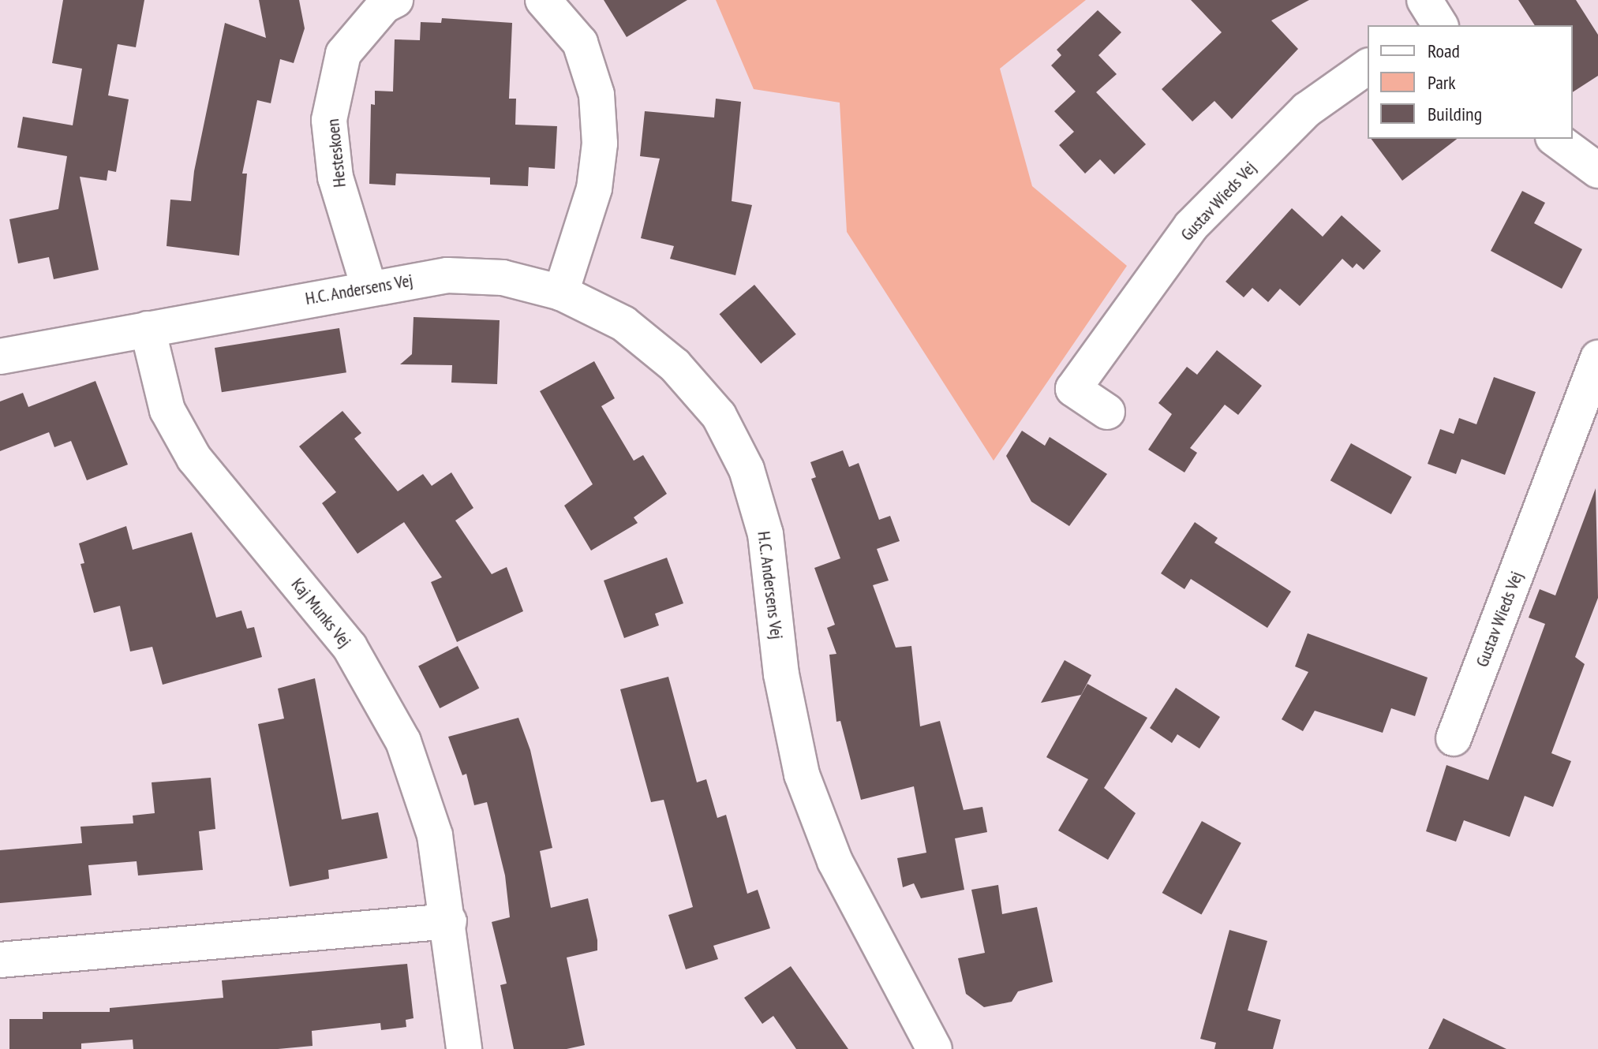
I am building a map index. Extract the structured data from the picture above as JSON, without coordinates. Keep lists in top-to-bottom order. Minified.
{"streets":{"street":["Hesteskoen","Gustav Wieds Vej","H.C. Andersens Vej","Kaj Munks Vej"]},"crossings":[["Hesteskoen","H.C. Andersens Vej"],["H.C. Andersens Vej","Kaj Munks Vej"]],"legend":["Road","Park","Building"]}
